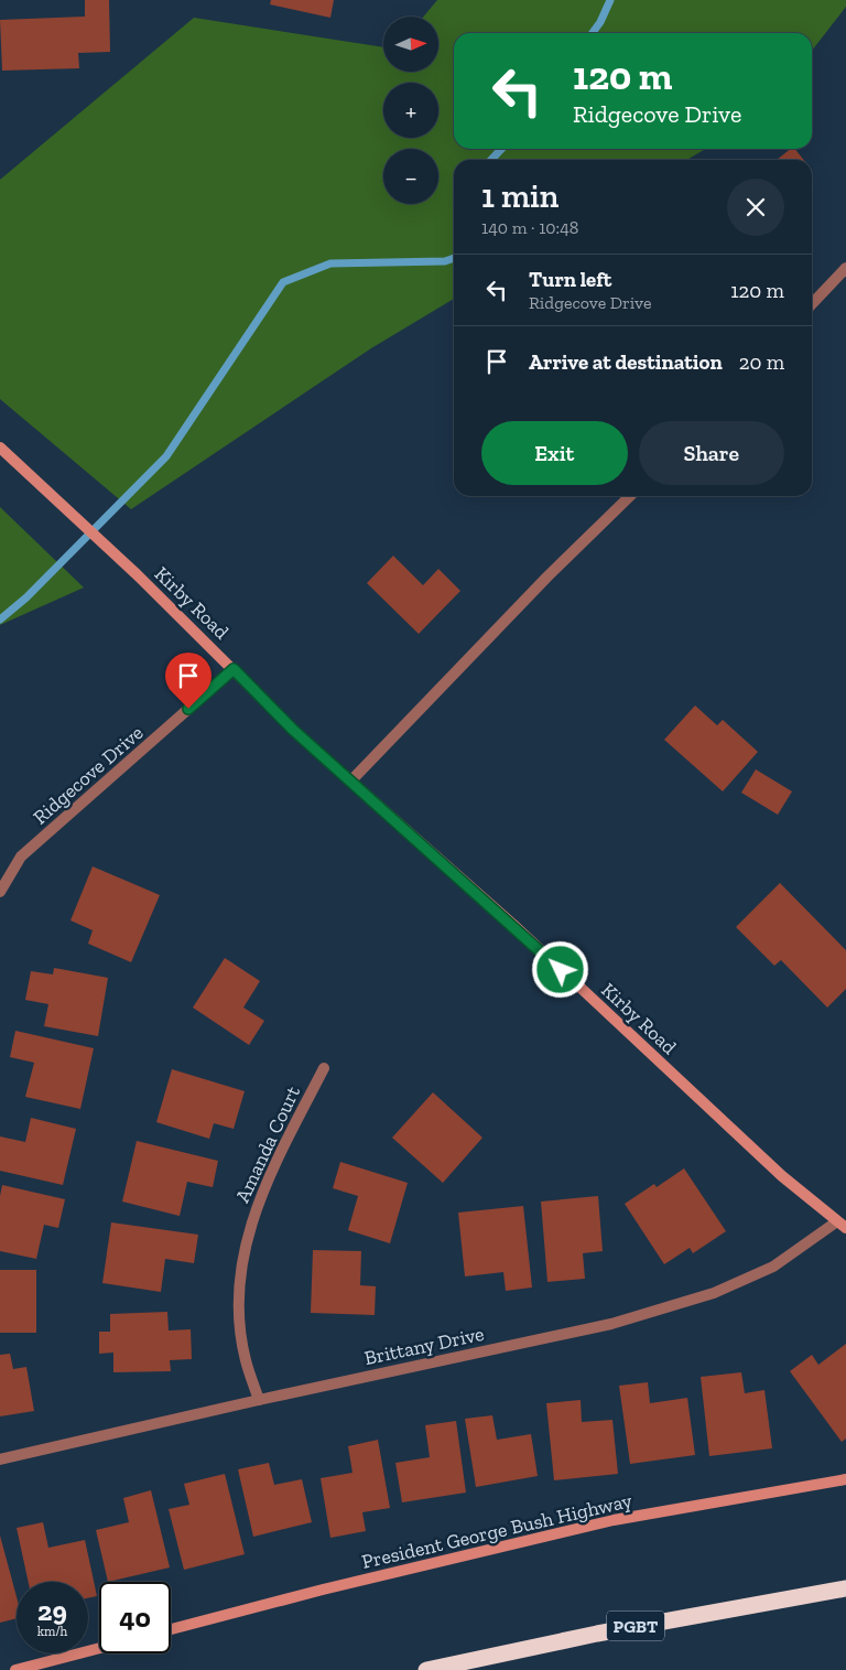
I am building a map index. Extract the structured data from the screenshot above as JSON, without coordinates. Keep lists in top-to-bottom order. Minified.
{"streets":{"highway":["PGBT"],"street":["Kirby Road","Ridgecove Drive","Amanda Court","Brittany Drive","President George Bush Highway"]},"crossings":[["Kirby Road","Ridgecove Drive"],["Kirby Road","Brittany Drive"],["Amanda Court","Brittany Drive"]],"north":"right","page":{"map_buttons":["+","−"],"turn":["120 m","Ridgecove Drive"],"heading":["1 min","140 m · 10:48"],"list":[{"name":"Turn left","note":"Ridgecove Drive","value":"120 m"},{"name":"Arrive at destination","value":"20 m"}],"buttons":["Exit","Share"],"speed":"29 km/h","limit":"40"}}
